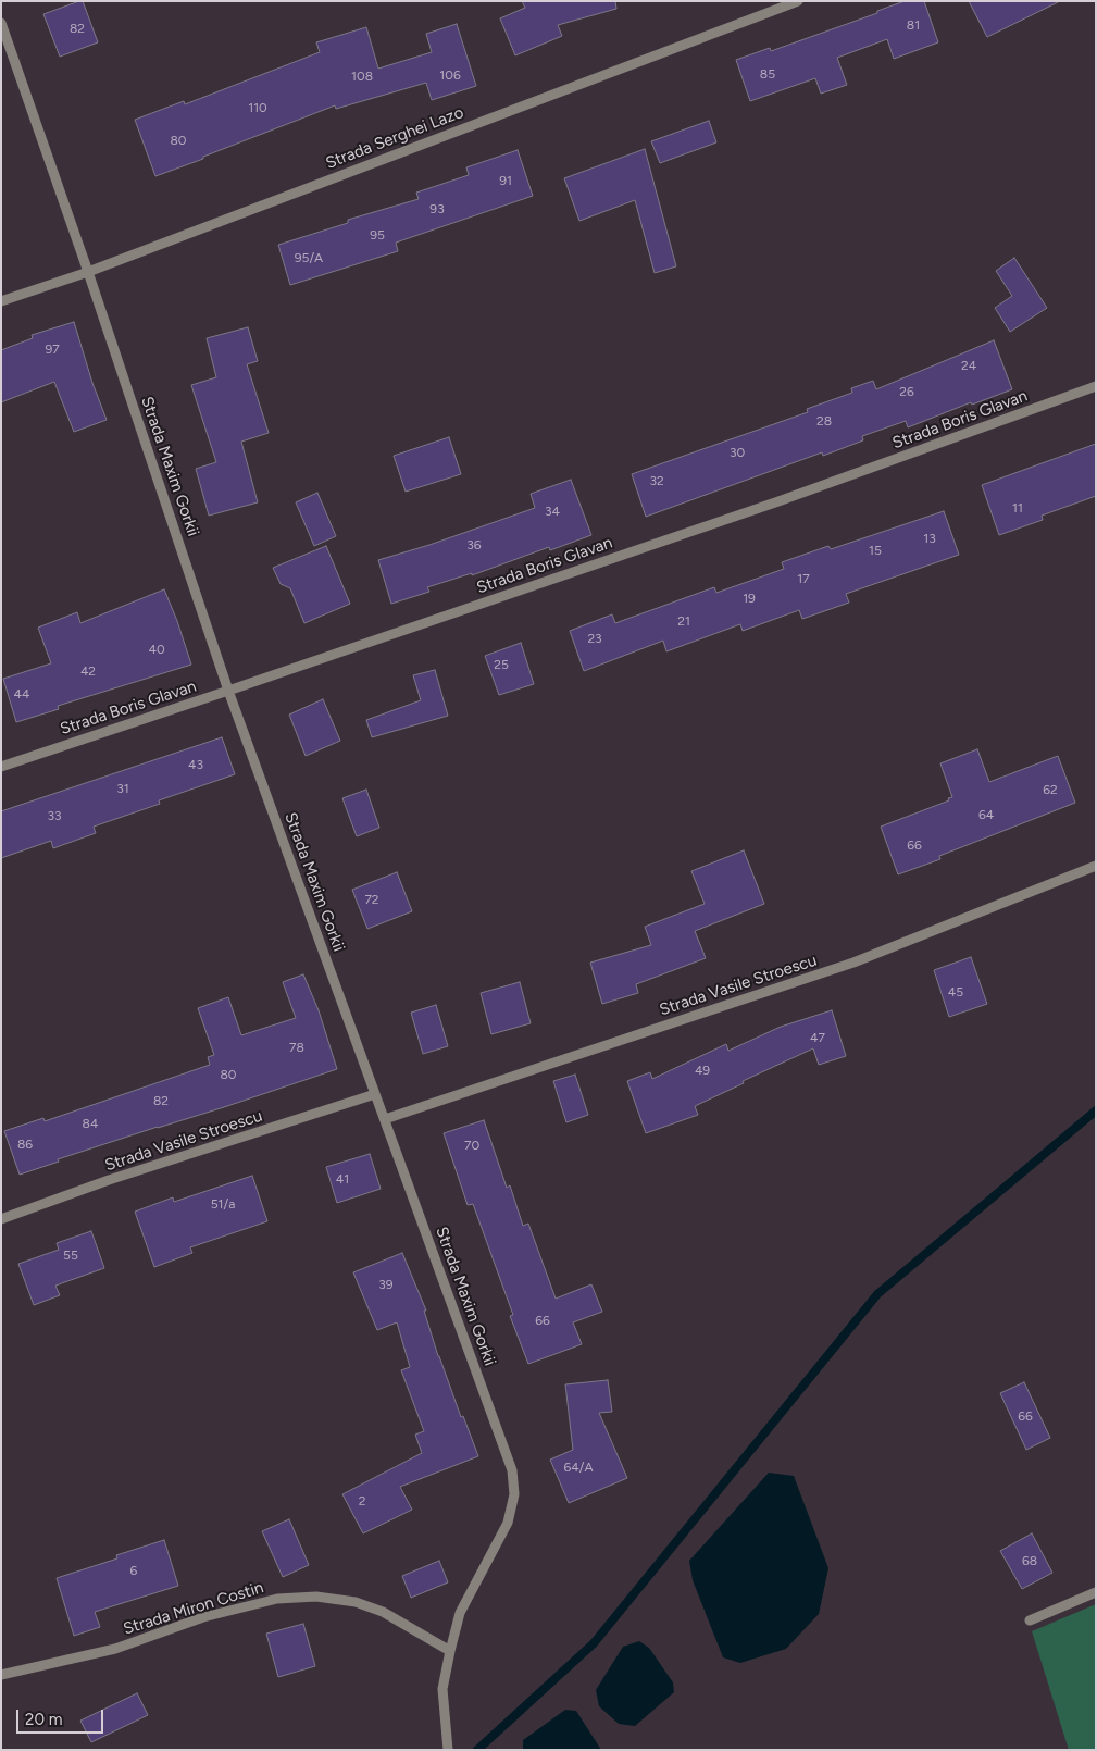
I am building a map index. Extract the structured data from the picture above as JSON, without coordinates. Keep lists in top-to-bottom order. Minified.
{"streets":{"street":["Strada Serghei Lazo","Strada Boris Glavan","Strada Maxim Gorkii","Strada Vasile Stroescu","Strada Miron Costin"]},"crossings":[["Strada Serghei Lazo","Strada Maxim Gorkii"],["Strada Boris Glavan","Strada Maxim Gorkii"],["Strada Maxim Gorkii","Strada Vasile Stroescu"],["Strada Maxim Gorkii","Strada Miron Costin"]],"house_numbers":["81","82","85","106","108","110","80","91","93","95","95/A","97","24","26","28","30","32","11","34","13","36","15","17","19","21","23","40","25","42","44","43","31","62","64","33","66","72","45","47","78","49","80","82","84","86","70","41","51/a","55","39","66","66","64/A","2","68","6"],"scale_bar":"20 m"}
